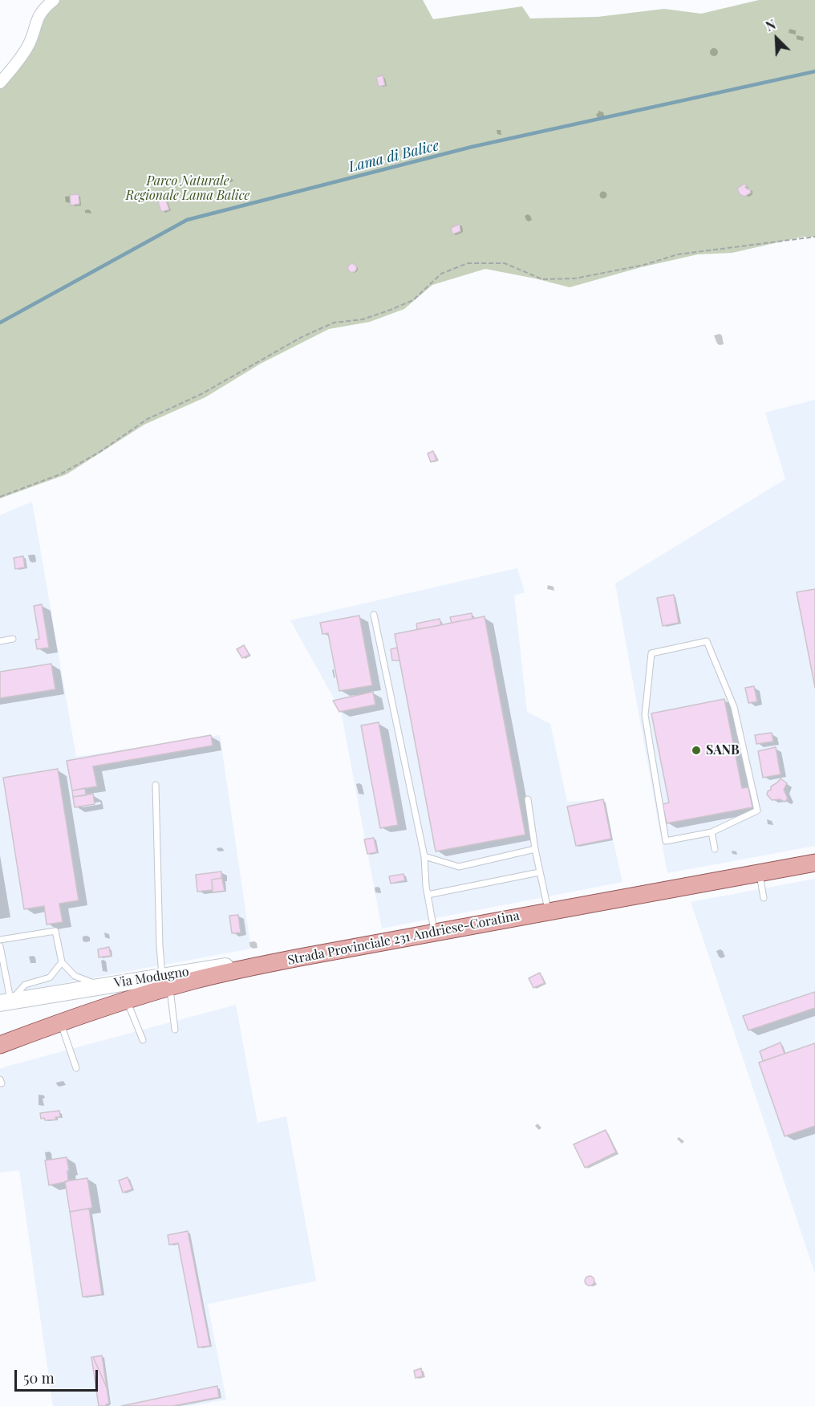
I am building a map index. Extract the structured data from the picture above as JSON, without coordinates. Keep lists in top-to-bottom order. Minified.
{"streets":{"main road":["Strada Provinciale 231 Andriese-Coratina"],"street":["Via Modugno"]},"crossings":[["Strada Provinciale 231 Andriese-Coratina","Via Modugno"]],"water":["Lama di Balice"],"parks":["Parco Naturale Regionale Lama Balice"],"places":["SANB"],"scale_bar":"50 m","north":"top left"}
